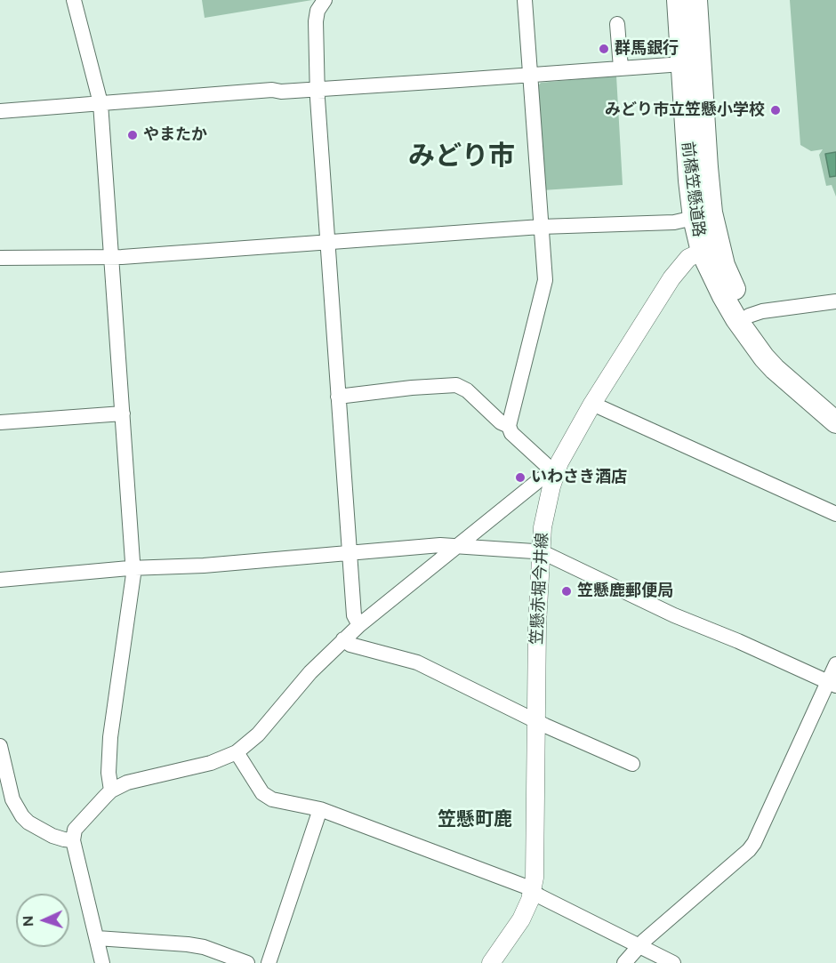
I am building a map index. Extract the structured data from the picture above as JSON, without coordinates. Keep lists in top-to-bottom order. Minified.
{"streets":{"highway":["前橋笠懸道路"],"main road":["笠懸赤堀今井線"]},"crossings":[["前橋笠懸道路","笠懸赤堀今井線"]],"districts":["みどり市","笠懸町鹿"],"places":["群馬銀行","みどり市立笠懸小学校","やまたか","いわさき酒店","笠懸鹿郵便局"],"north":"left"}
